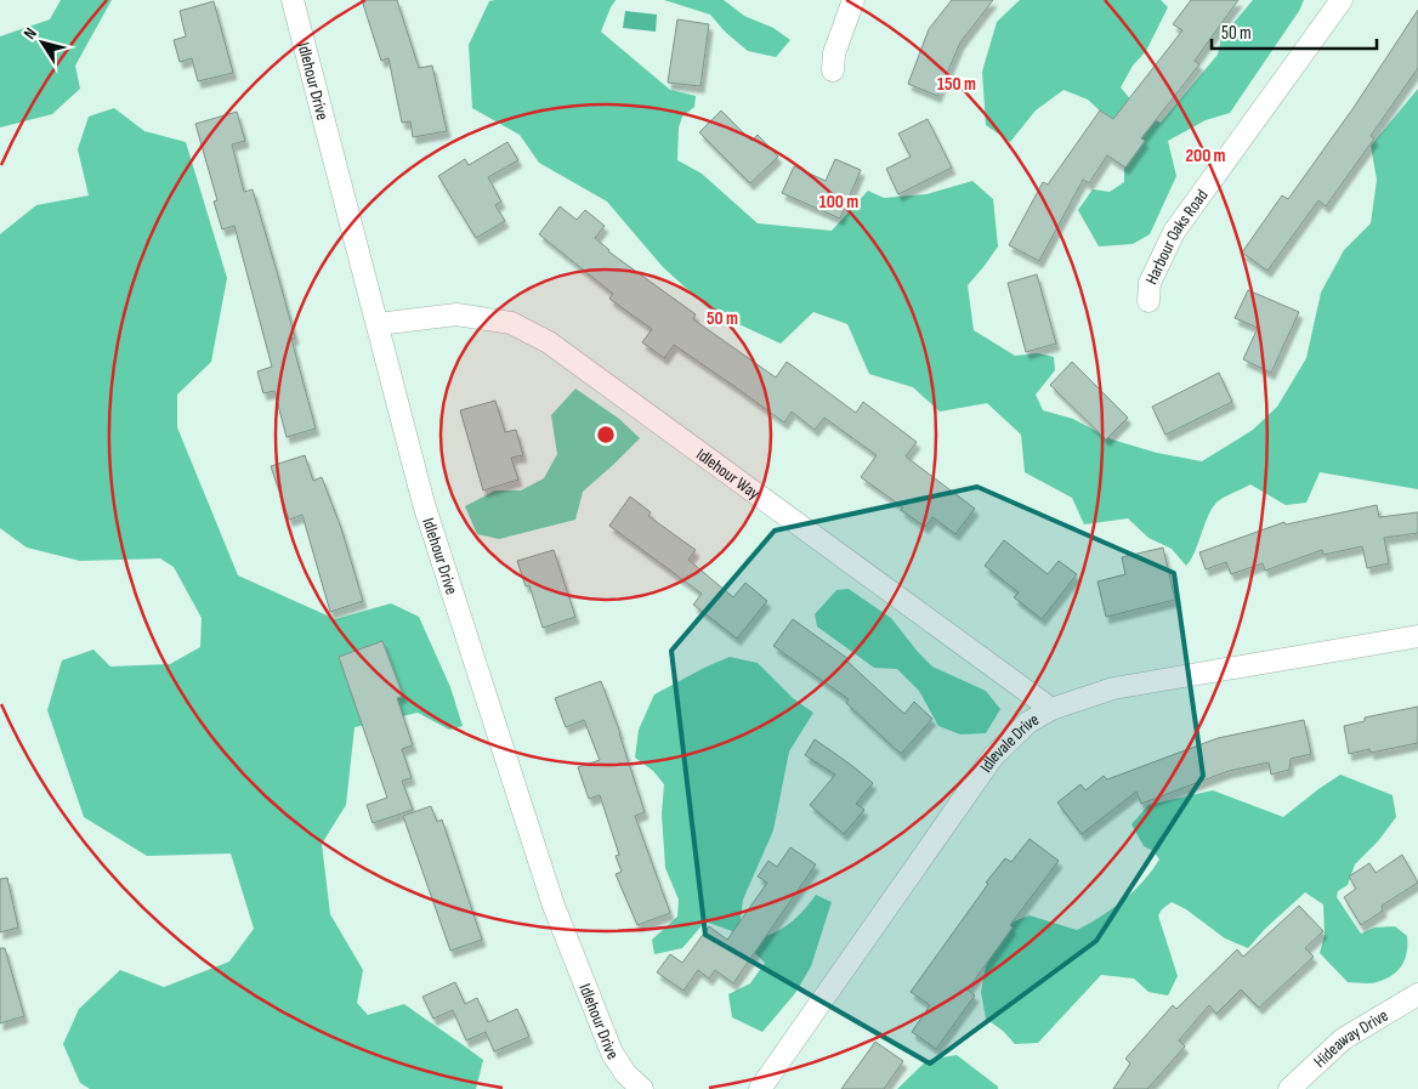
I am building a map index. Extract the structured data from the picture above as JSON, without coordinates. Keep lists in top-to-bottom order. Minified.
{"streets":{"street":["Idlehour Drive","Harbour Oaks Road","Idlehour Way","Idlevale Drive","Hideaway Drive"]},"crossings":[["Idlehour Drive","Idlehour Way"],["Idlehour Way","Idlevale Drive"]],"scale_bar":"50 m","north":"top left","rings":["150 m","200 m","100 m","50 m"]}
